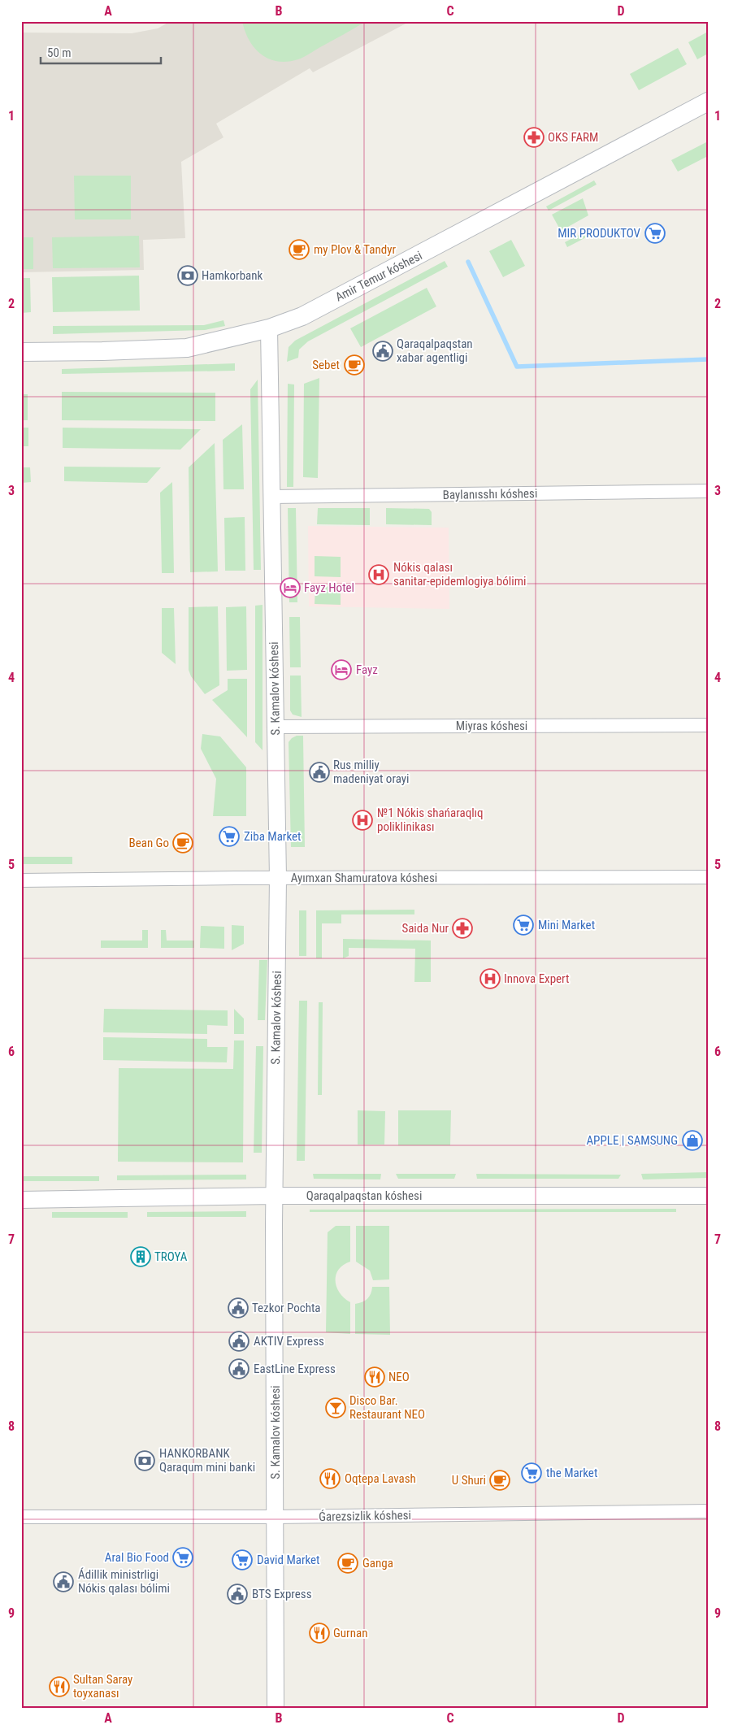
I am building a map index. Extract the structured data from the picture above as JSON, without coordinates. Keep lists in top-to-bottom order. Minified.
{"streets":{"main road":["Amir Temur kóshesi"],"street":["Baylanısshı kóshesi","S. Kamalov kóshesi","Miyras kóshesi","Ayımxan Shamuratova kóshesi","Qaraqalpaqstan kóshesi","Ǵarezsizlik kóshesi"]},"crossings":[["Amir Temur kóshesi","S. Kamalov kóshesi"],["Baylanısshı kóshesi","S. Kamalov kóshesi"],["S. Kamalov kóshesi","Miyras kóshesi"],["S. Kamalov kóshesi","Ayımxan Shamuratova kóshesi"],["S. Kamalov kóshesi","Qaraqalpaqstan kóshesi"],["S. Kamalov kóshesi","Ǵarezsizlik kóshesi"]],"places":{"pharmacy":["OKS FARM","Saida Nur"],"supermarket":["MIR PRODUKTOV","Ziba Market","Mini Market","the Market","Aral Bio Food","David Market"],"cafe":["my Plov & Tandyr","Sebet","Bean Go","U Shuri","Ganga"],"bank":["Hamkorbank","HANKORBANK Qaraqum mini banki"],"public building":["Qaraqalpaqstan xabar agentligi","Rus milliy madeniyat orayi","Tezkor Pochta","AKTIV Express","EastLine Express","Ádillik ministrligi Nókis qalası bólimi","BTS Express"],"hospital":["Nókis qalası sanitar-epidemlogiya bólimi","№1 Nókis shańaraqlıq poliklinikası","Innova Expert"],"hotel":["Fayz Hotel","Fayz"],"shop":["APPLE | SAMSUNG"],"building":["TROYA"],"restaurant":["NEO","Oqtepa Lavash","Gurnan","Sultan Saray toyxanası"],"bar":["Disco Bar. Restaurant NEO"]},"scale_bar":"50 m","grid":{"columns":["A","B","C","D"],"rows":["1","2","3","4","5","6","7","8","9"]}}
